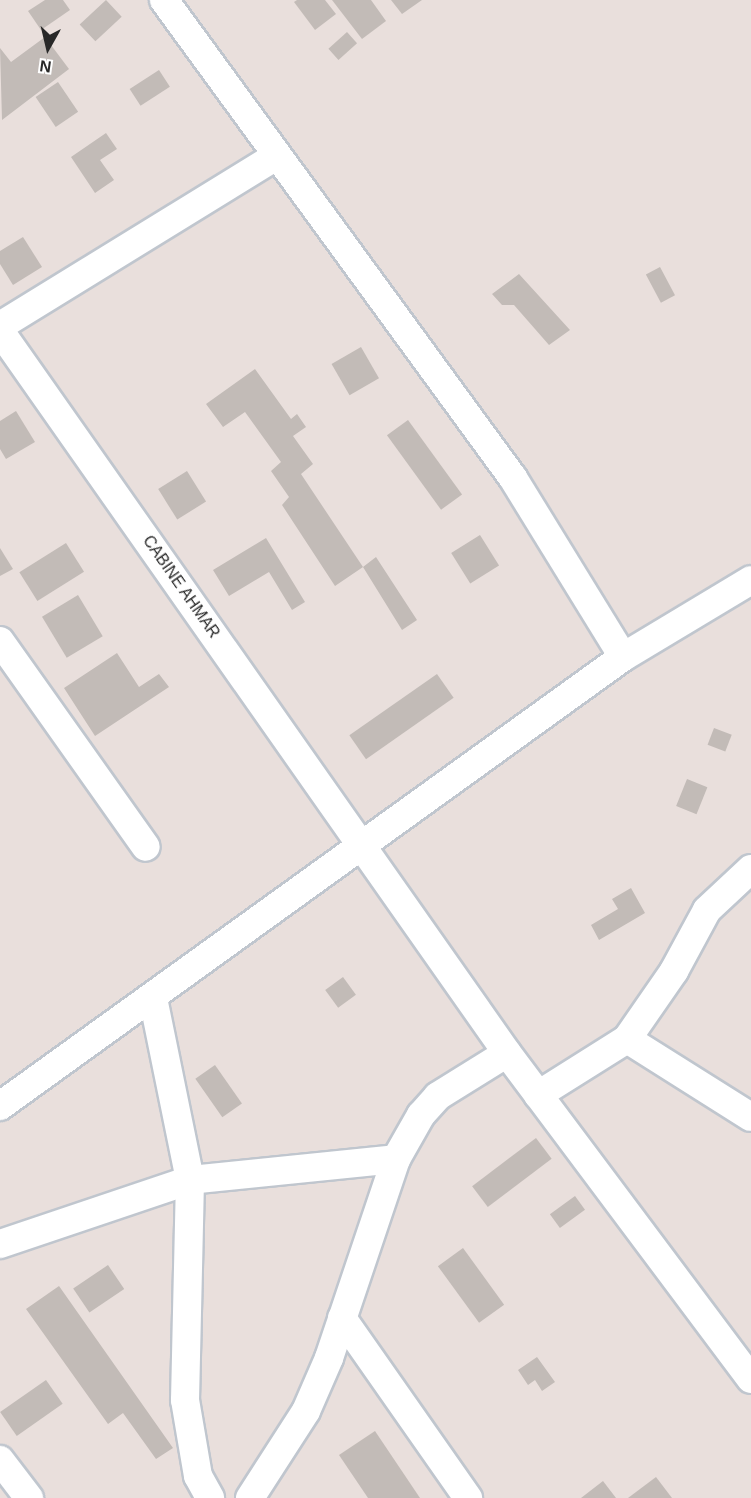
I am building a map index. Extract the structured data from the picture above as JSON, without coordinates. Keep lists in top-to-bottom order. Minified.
{"streets":{"street":["CABINE AHMAR"]},"north":"bottom"}
